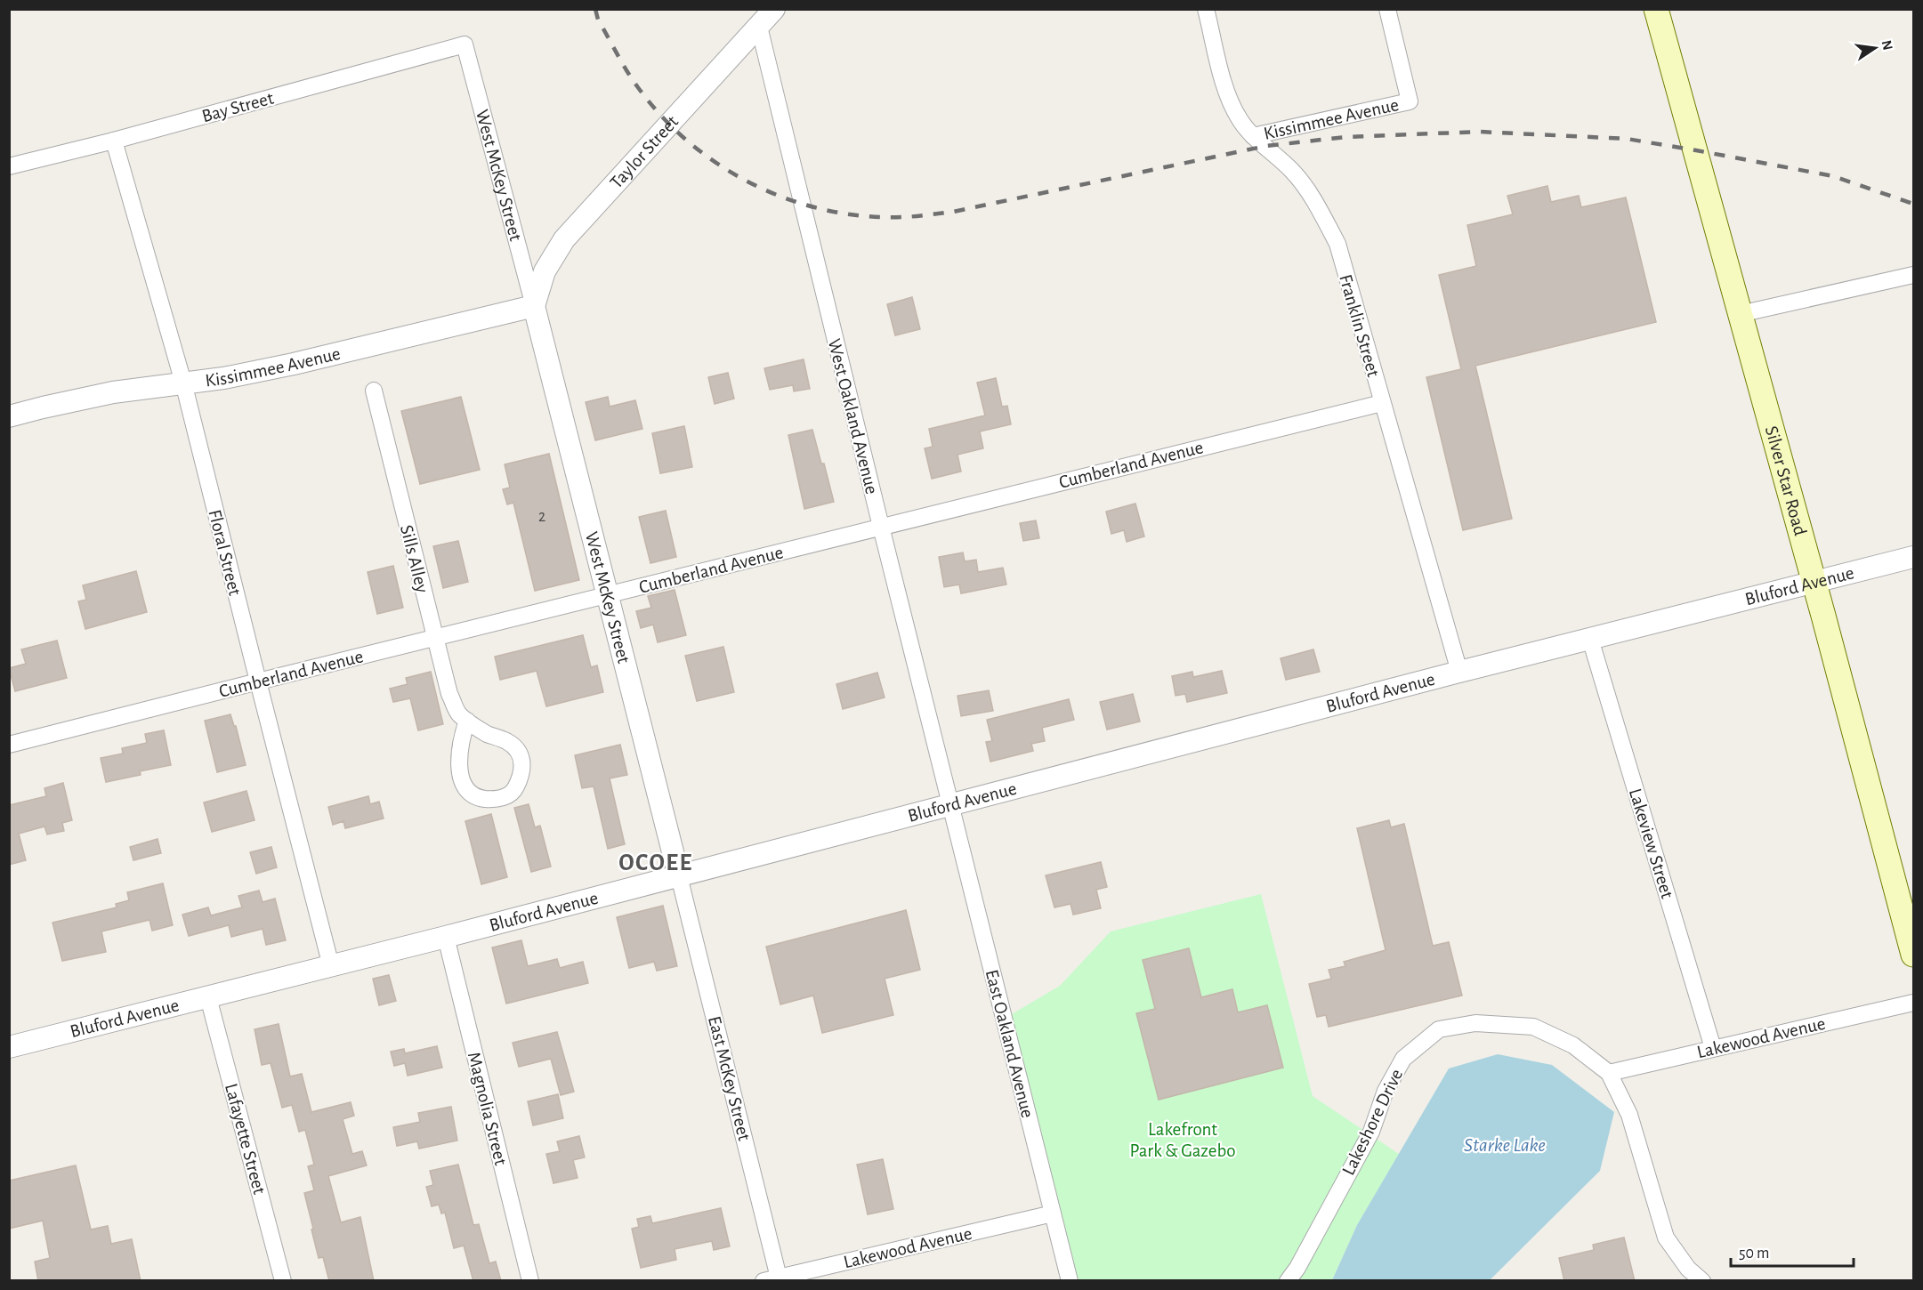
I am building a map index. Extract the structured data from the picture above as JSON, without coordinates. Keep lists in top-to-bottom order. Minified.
{"streets":{"main road":["Silver Star Road"],"street":["Bay Street","Kissimmee Avenue","Taylor Street","West McKey Street","Franklin Street","West Oakland Avenue","Cumberland Avenue","Floral Street","Sills Alley","Bluford Avenue","Lakeview Street","Lakewood Avenue","East Oakland Avenue","East McKey Street","Magnolia Street","Lakeshore Drive","Lafayette Street"]},"crossings":[["Bay Street","West McKey Street"],["Bay Street","Floral Street"],["Kissimmee Avenue","Taylor Street"],["Kissimmee Avenue","West McKey Street"],["Kissimmee Avenue","Franklin Street"],["Kissimmee Avenue","Floral Street"],["Taylor Street","West McKey Street"],["Taylor Street","West Oakland Avenue"],["West McKey Street","Cumberland Avenue"],["West McKey Street","Bluford Avenue"],["West McKey Street","East McKey Street"],["Franklin Street","Cumberland Avenue"],["Franklin Street","Bluford Avenue"],["West Oakland Avenue","Cumberland Avenue"],["West Oakland Avenue","Bluford Avenue"],["West Oakland Avenue","East Oakland Avenue"],["Cumberland Avenue","Floral Street"],["Cumberland Avenue","Sills Alley"],["Silver Star Road","Bluford Avenue"],["Floral Street","Bluford Avenue"],["Bluford Avenue","Lakeview Street"],["Bluford Avenue","East Oakland Avenue"],["Bluford Avenue","East McKey Street"],["Bluford Avenue","Magnolia Street"],["Bluford Avenue","Lafayette Street"],["Lakeview Street","Lakewood Avenue"],["Lakewood Avenue","East Oakland Avenue"],["Lakewood Avenue","East McKey Street"],["Lakewood Avenue","Lakeshore Drive"]],"districts":["OCOEE"],"water":["Starke Lake"],"parks":["Lakefront Park & Gazebo"],"house_numbers":["2"],"scale_bar":"50 m","north":"right"}
